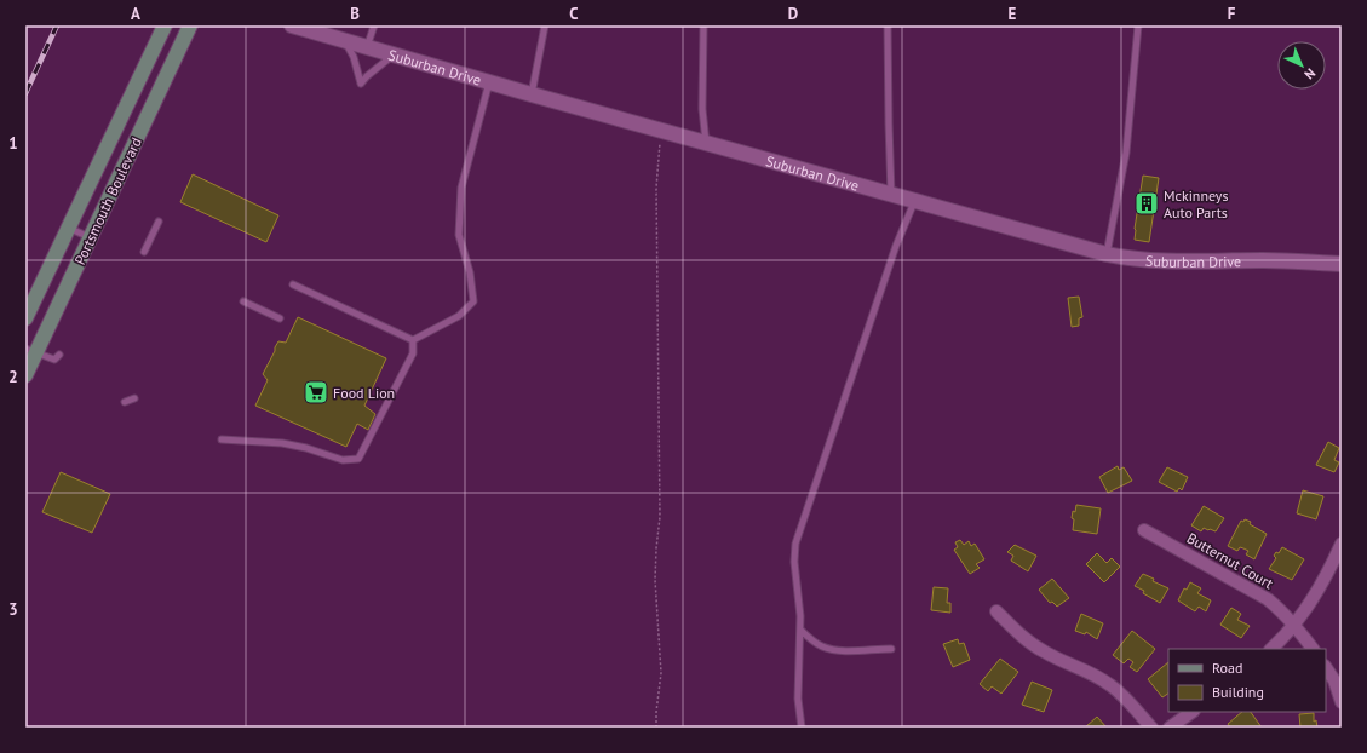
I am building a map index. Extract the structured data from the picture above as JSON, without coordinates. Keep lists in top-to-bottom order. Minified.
{"streets":{"main road":["Suburban Drive","Portsmouth Boulevard"],"street":["Butternut Court"]},"places":{"building":["Mckinneys Auto Parts"],"supermarket":["Food Lion"]},"legend":["Road","Building"],"north":"bottom right","grid":{"columns":["A","B","C","D","E","F"],"rows":["1","2","3"]}}
